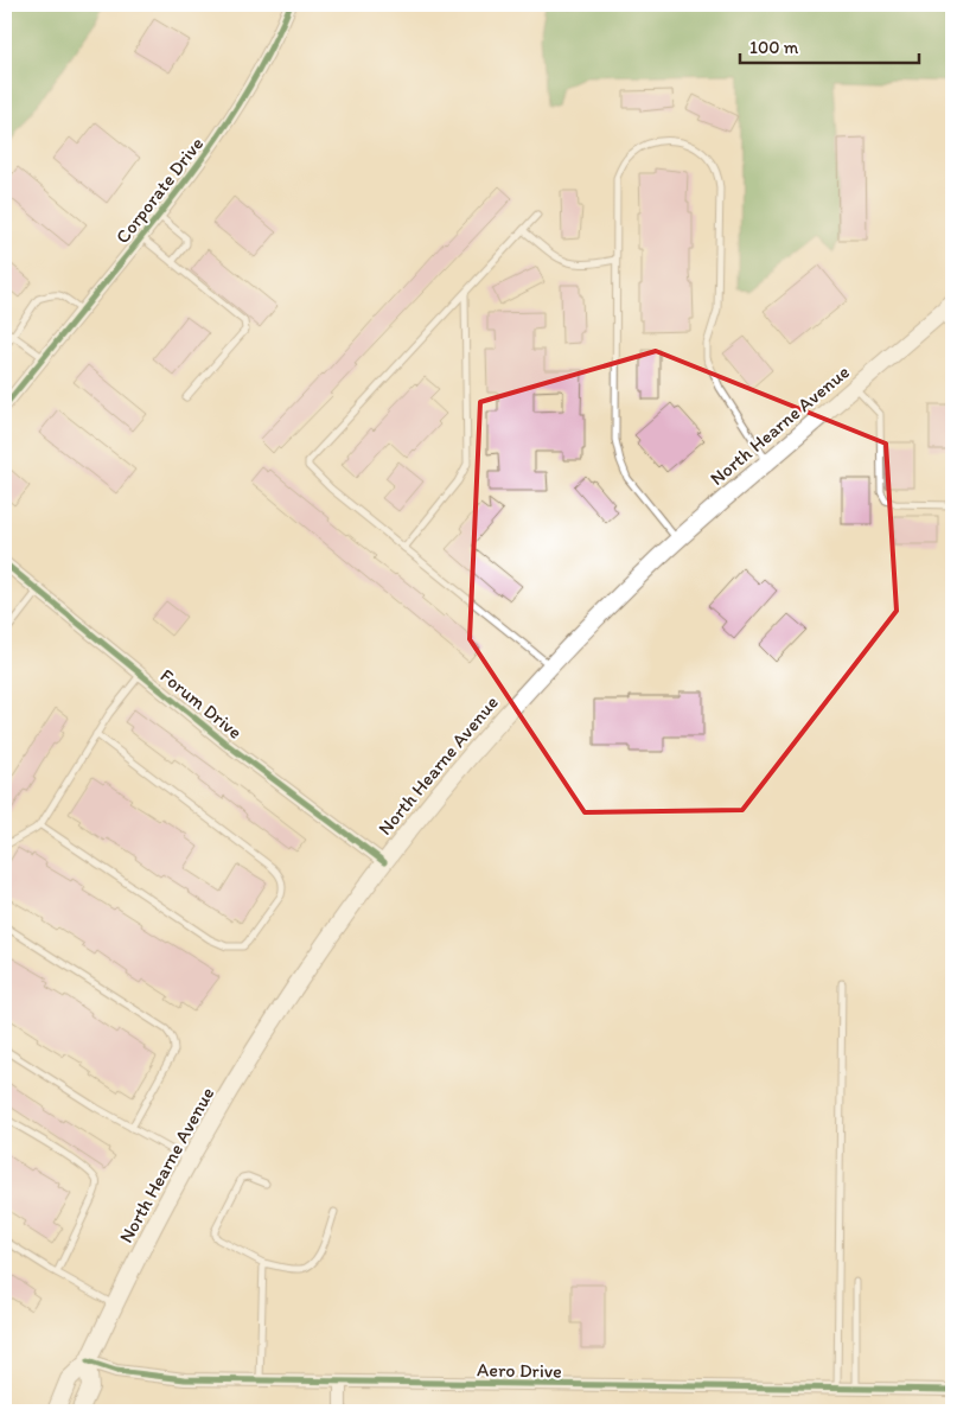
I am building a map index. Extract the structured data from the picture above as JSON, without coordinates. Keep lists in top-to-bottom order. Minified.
{"streets":{"main road":["North Hearne Avenue"],"street":["Corporate Drive","Forum Drive","Aero Drive"]},"crossings":[["North Hearne Avenue","Forum Drive"],["North Hearne Avenue","Aero Drive"]],"scale_bar":"100 m"}
